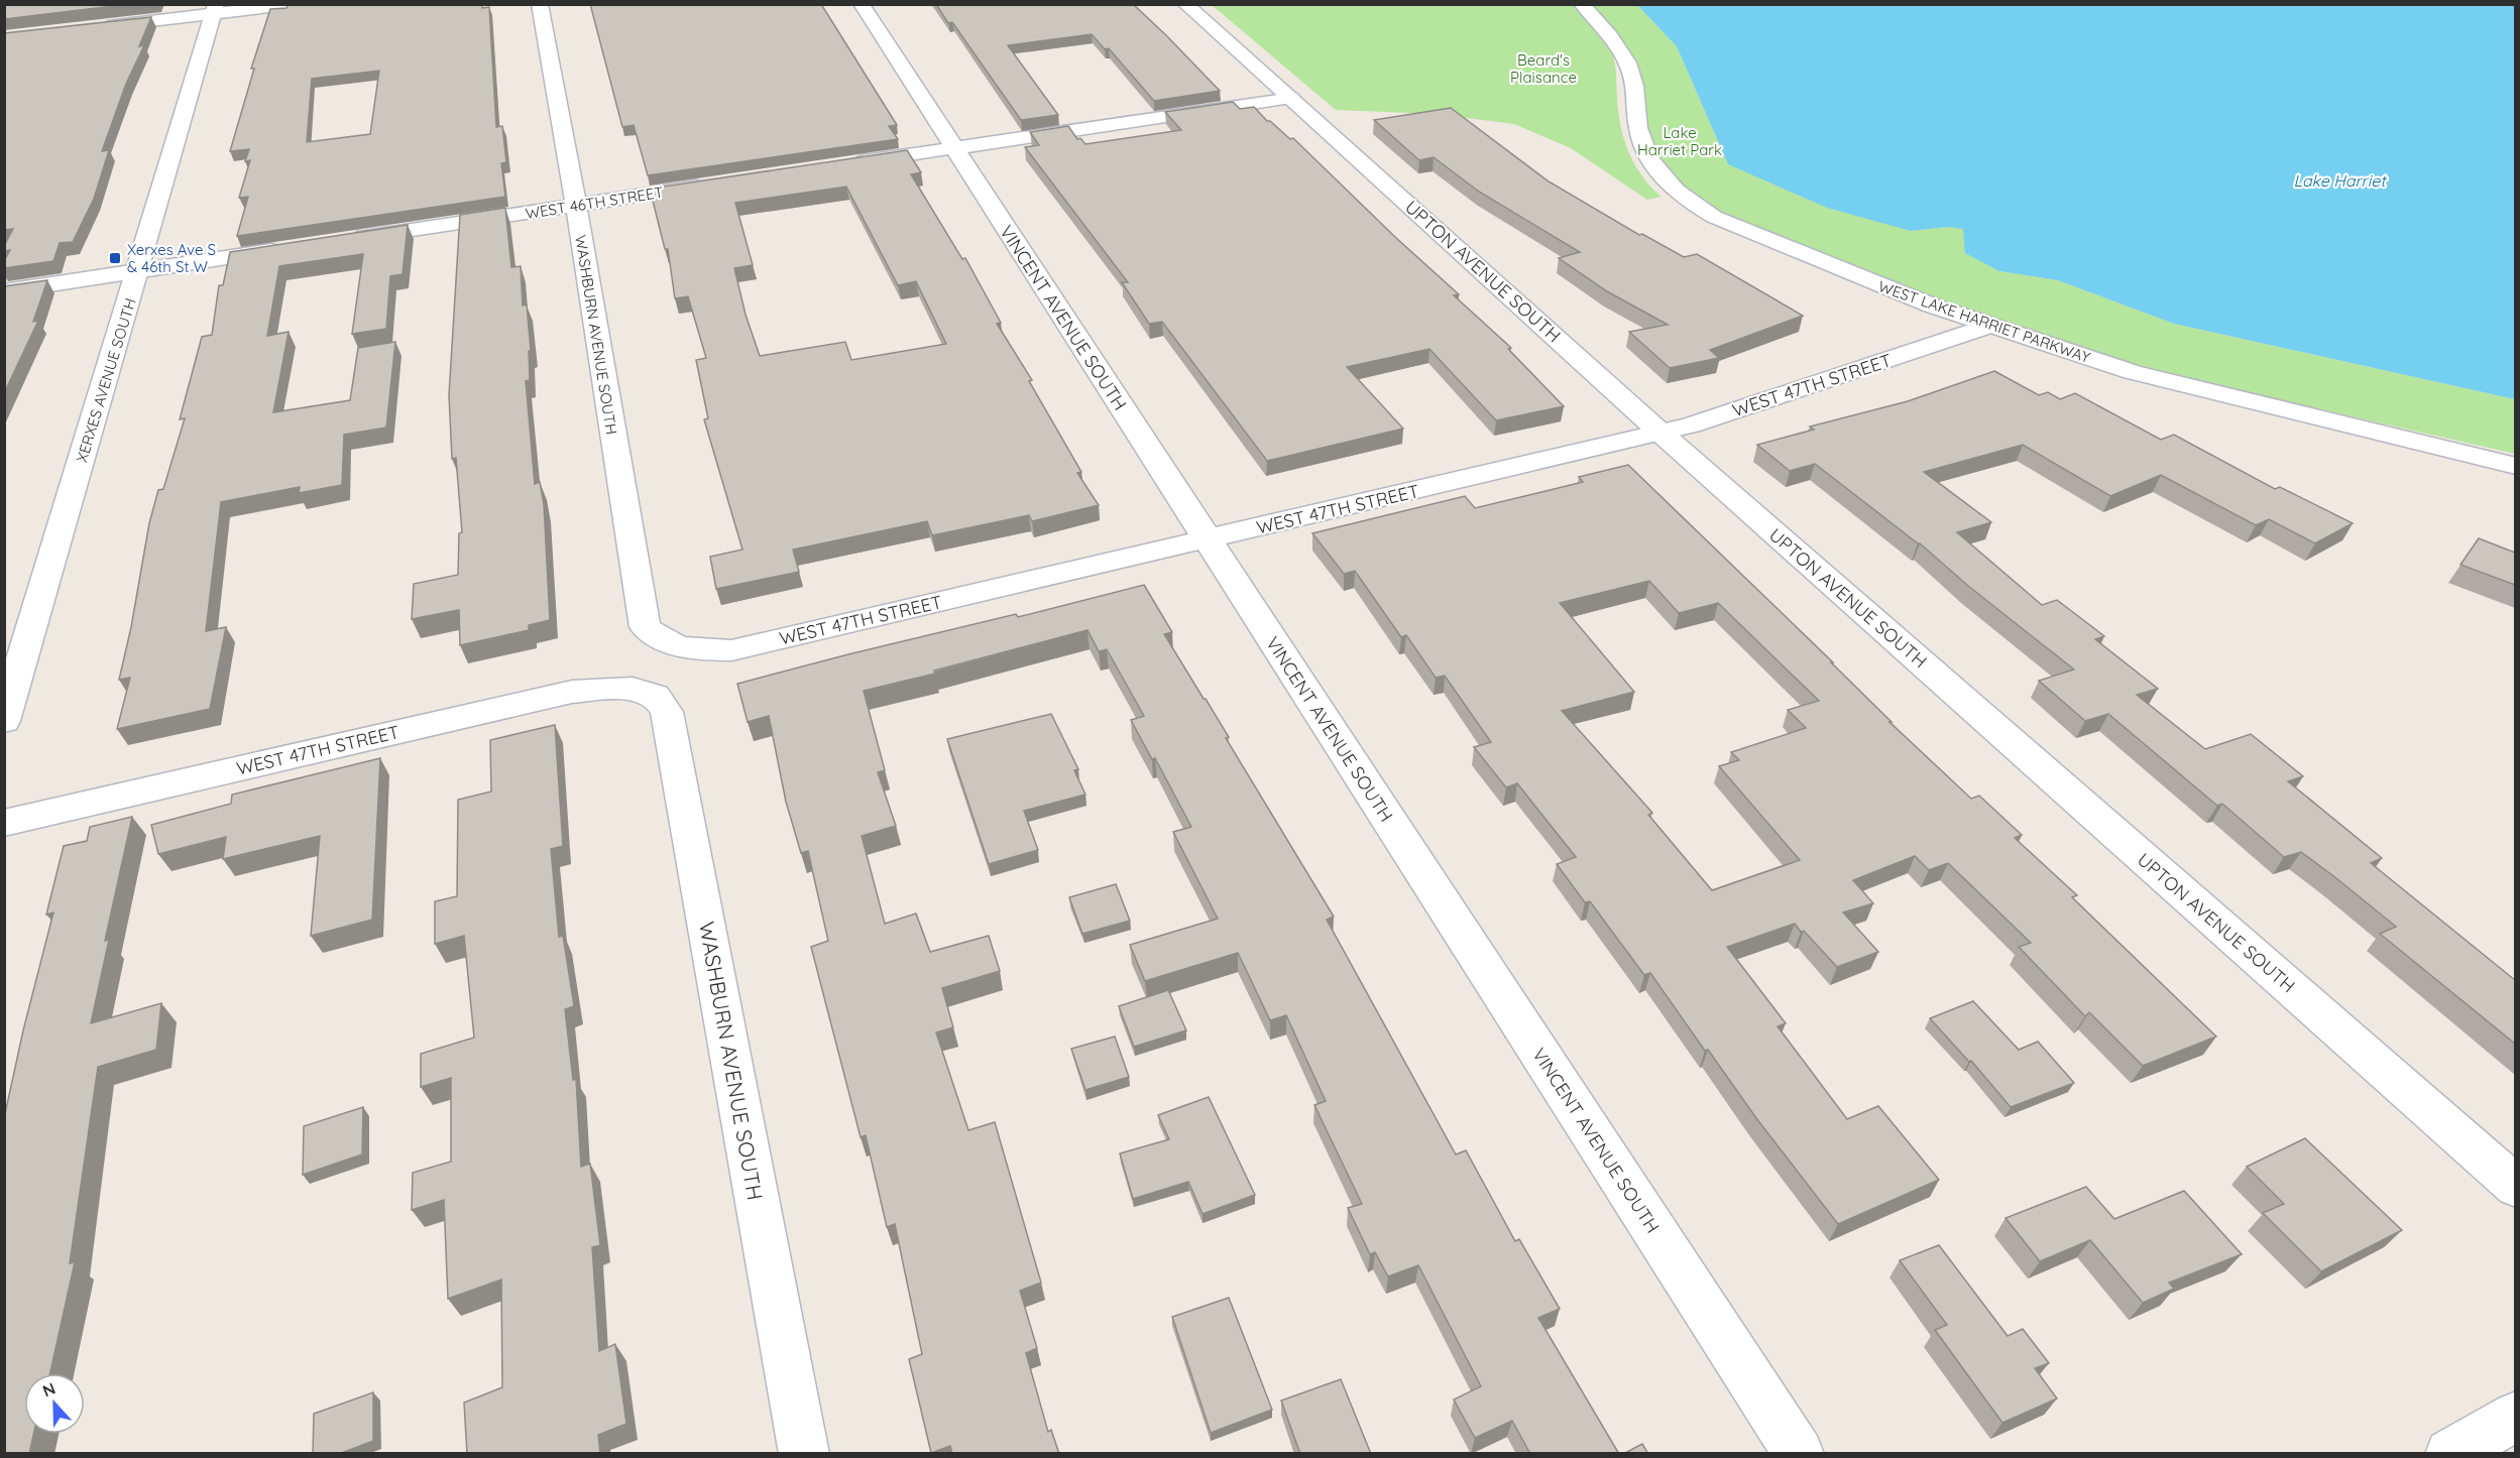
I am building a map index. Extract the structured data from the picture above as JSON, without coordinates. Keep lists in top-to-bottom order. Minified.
{"streets":{"street":["WEST 46TH STREET","UPTON AVENUE SOUTH","VINCENT AVENUE SOUTH","WEST LAKE HARRIET PARKWAY","WASHBURN AVENUE SOUTH","XERXES AVENUE SOUTH","WEST 47TH STREET"]},"crossings":[["WEST 46TH STREET","WASHBURN AVENUE SOUTH"],["UPTON AVENUE SOUTH","WEST 47TH STREET"],["VINCENT AVENUE SOUTH","WEST 47TH STREET"],["WEST LAKE HARRIET PARKWAY","WEST 47TH STREET"],["WASHBURN AVENUE SOUTH","WEST 47TH STREET"]],"water":["Lake Harriet"],"parks":["Beard's Plaisance","Lake Harriet Park"],"places":{"transit":["Xerxes Ave S & 46th St W"]},"north":"top"}
